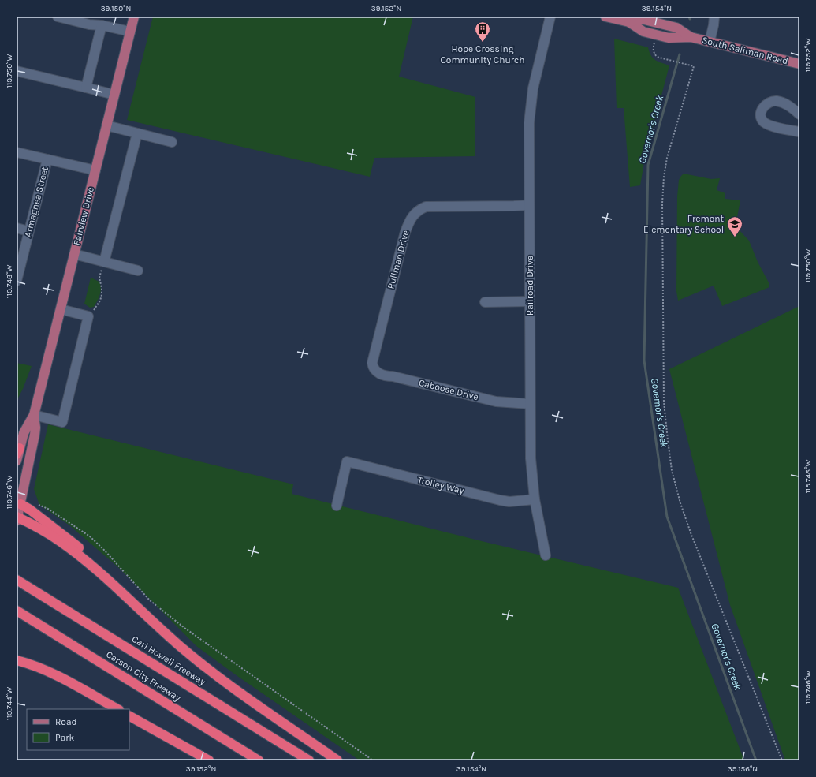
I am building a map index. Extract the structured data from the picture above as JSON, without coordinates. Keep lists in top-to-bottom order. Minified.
{"streets":{"highway":["Carl Howell Freeway","Carson City Freeway"],"main road":["South Saliman Road","Fairview Drive"],"street":["Armagnea Street","Pullman Drive","Railroad Drive","Caboose Drive","Trolley Way"]},"crossings":[["Pullman Drive","Railroad Drive"],["Pullman Drive","Caboose Drive"],["Railroad Drive","Caboose Drive"],["Railroad Drive","Trolley Way"]],"water":["Governor's Creek"],"places":{"building":["Hope Crossing Community Church"],"school or university":["Fremont Elementary School"]},"legend":["Road","Park"],"coordinates":["39.150°N","39.152°N","39.154°N","119.752°W","119.750°W","119.748°W","119.746°W","119.744°W","39.156°N"]}
